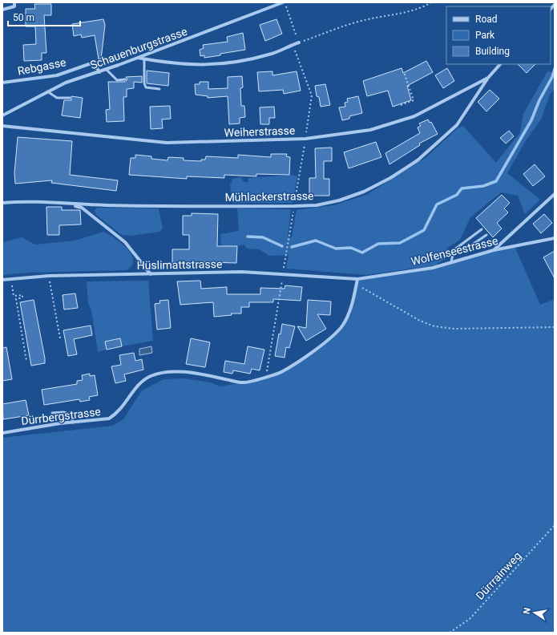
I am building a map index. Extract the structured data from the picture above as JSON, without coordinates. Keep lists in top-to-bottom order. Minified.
{"streets":{"street":["Schauenburgstrasse","Rebgasse","Weiherstrasse","Mühlackerstrasse","Wolfenseestrasse","Hüslimattstrasse","Dürrbergstrasse"],"path":["Dürrrainweg"]},"crossings":[["Schauenburgstrasse","Rebgasse"],["Weiherstrasse","Mühlackerstrasse"],["Wolfenseestrasse","Hüslimattstrasse"],["Wolfenseestrasse","Dürrbergstrasse"],["Hüslimattstrasse","Dürrbergstrasse"]],"legend":["Road","Park","Building"],"scale_bar":"50 m","north":"left"}
